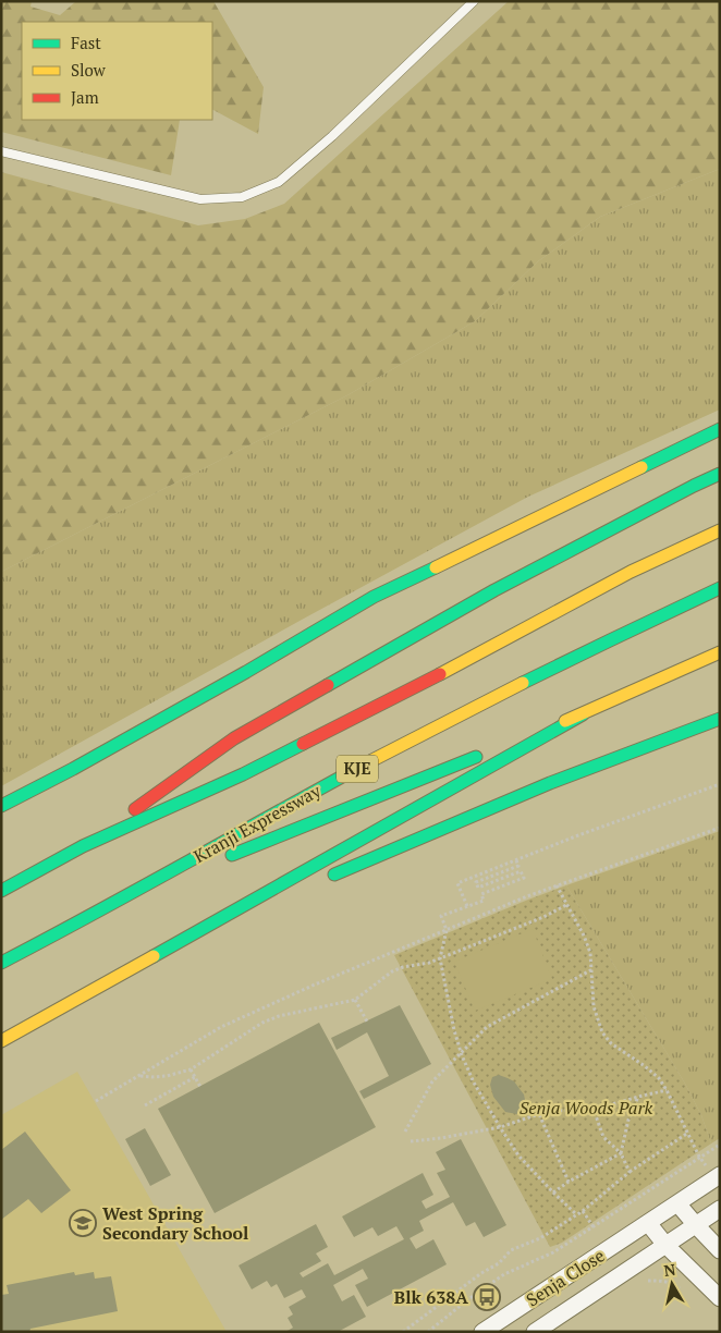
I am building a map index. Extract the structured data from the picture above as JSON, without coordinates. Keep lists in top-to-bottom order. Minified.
{"streets":{"highway":["KJE","Kranji Expressway"],"street":["Senja Close"]},"parks":["Senja Woods Park"],"places":{"school or university":["West Spring Secondary School"],"bus stop":["Blk 638A"]},"legend":["Fast","Slow","Jam"],"north":"top"}
